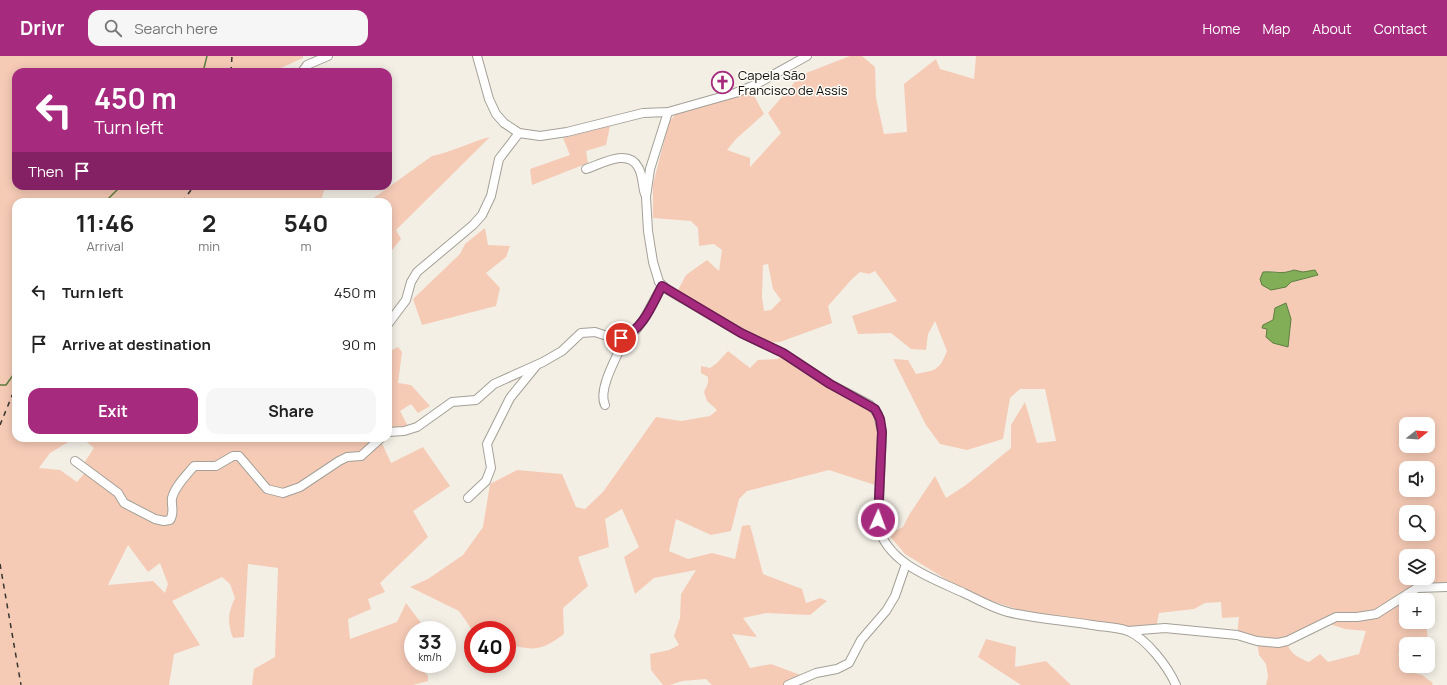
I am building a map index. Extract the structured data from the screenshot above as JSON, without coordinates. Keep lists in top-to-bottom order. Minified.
{"places":{"church":["Capela São Francisco de Assis"]},"north":"right","page":{"header":"Drivr","search":"Search here","nav":["Home","Map","About","Contact"],"turn":["450 m","Turn left"],"then":"Then","eta":["11:46","Arrival","2","min","540","m"],"list":[{"name":"Turn left","value":"450 m"},{"name":"Arrive at destination","value":"90 m"}],"buttons":["Exit","Share"],"map_buttons":["+","−"],"speed":"33 km/h","limit":"40"}}
